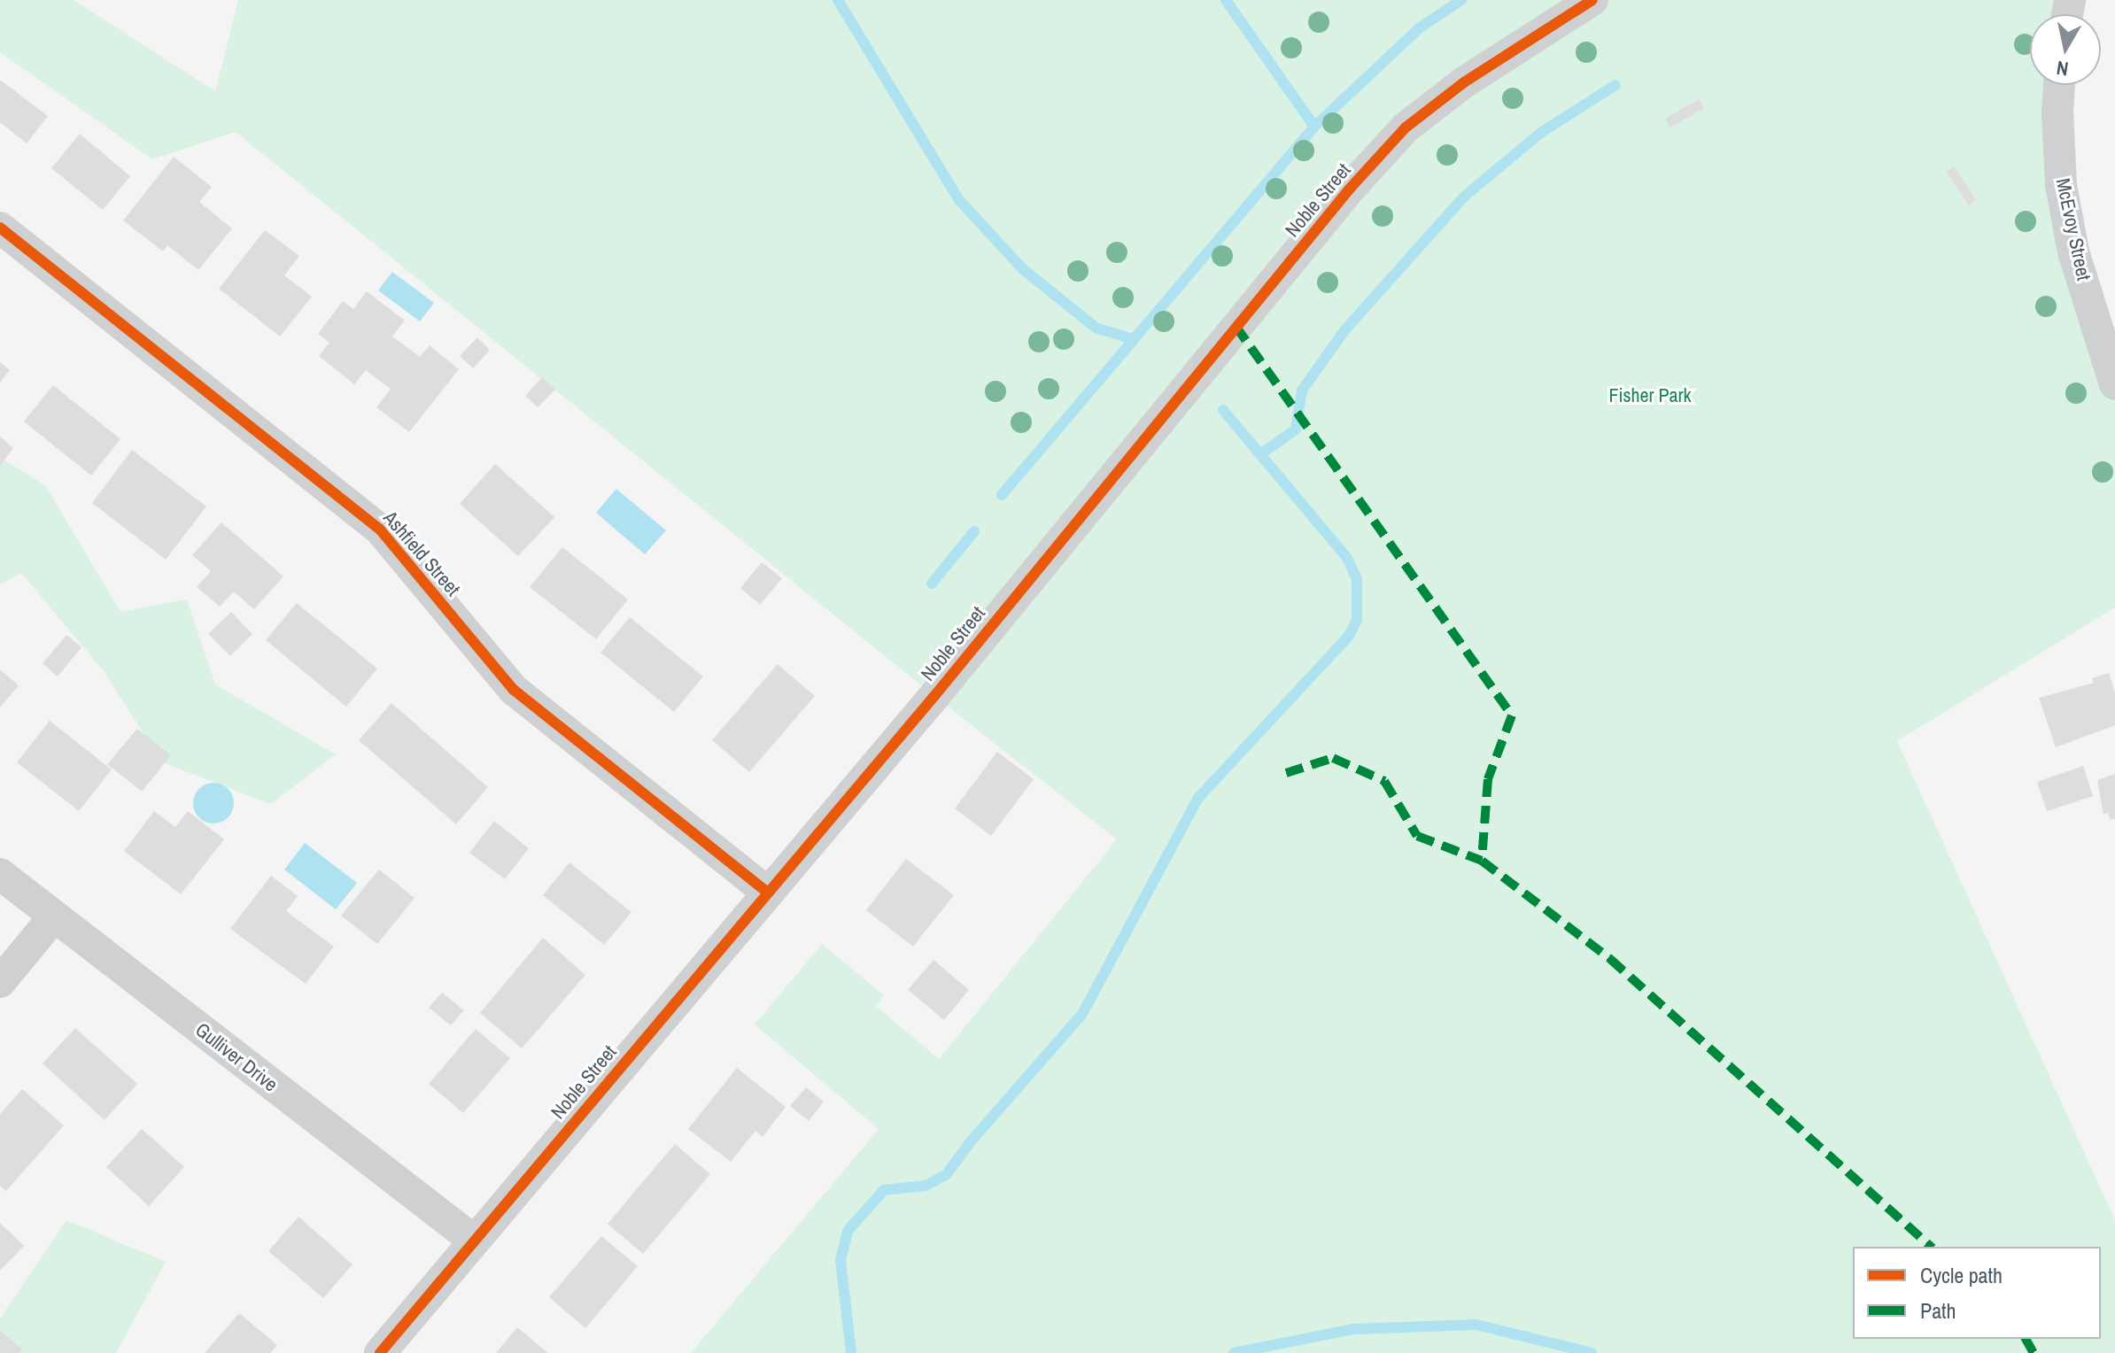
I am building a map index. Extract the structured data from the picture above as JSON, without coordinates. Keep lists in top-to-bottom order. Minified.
{"streets":{"street":["Noble Street","McEvoy Street","Ashfield Street","Gulliver Drive"]},"crossings":[["Noble Street","Ashfield Street"],["Noble Street","Gulliver Drive"]],"parks":["Fisher Park"],"legend":["Cycle path","Path"],"north":"bottom"}
